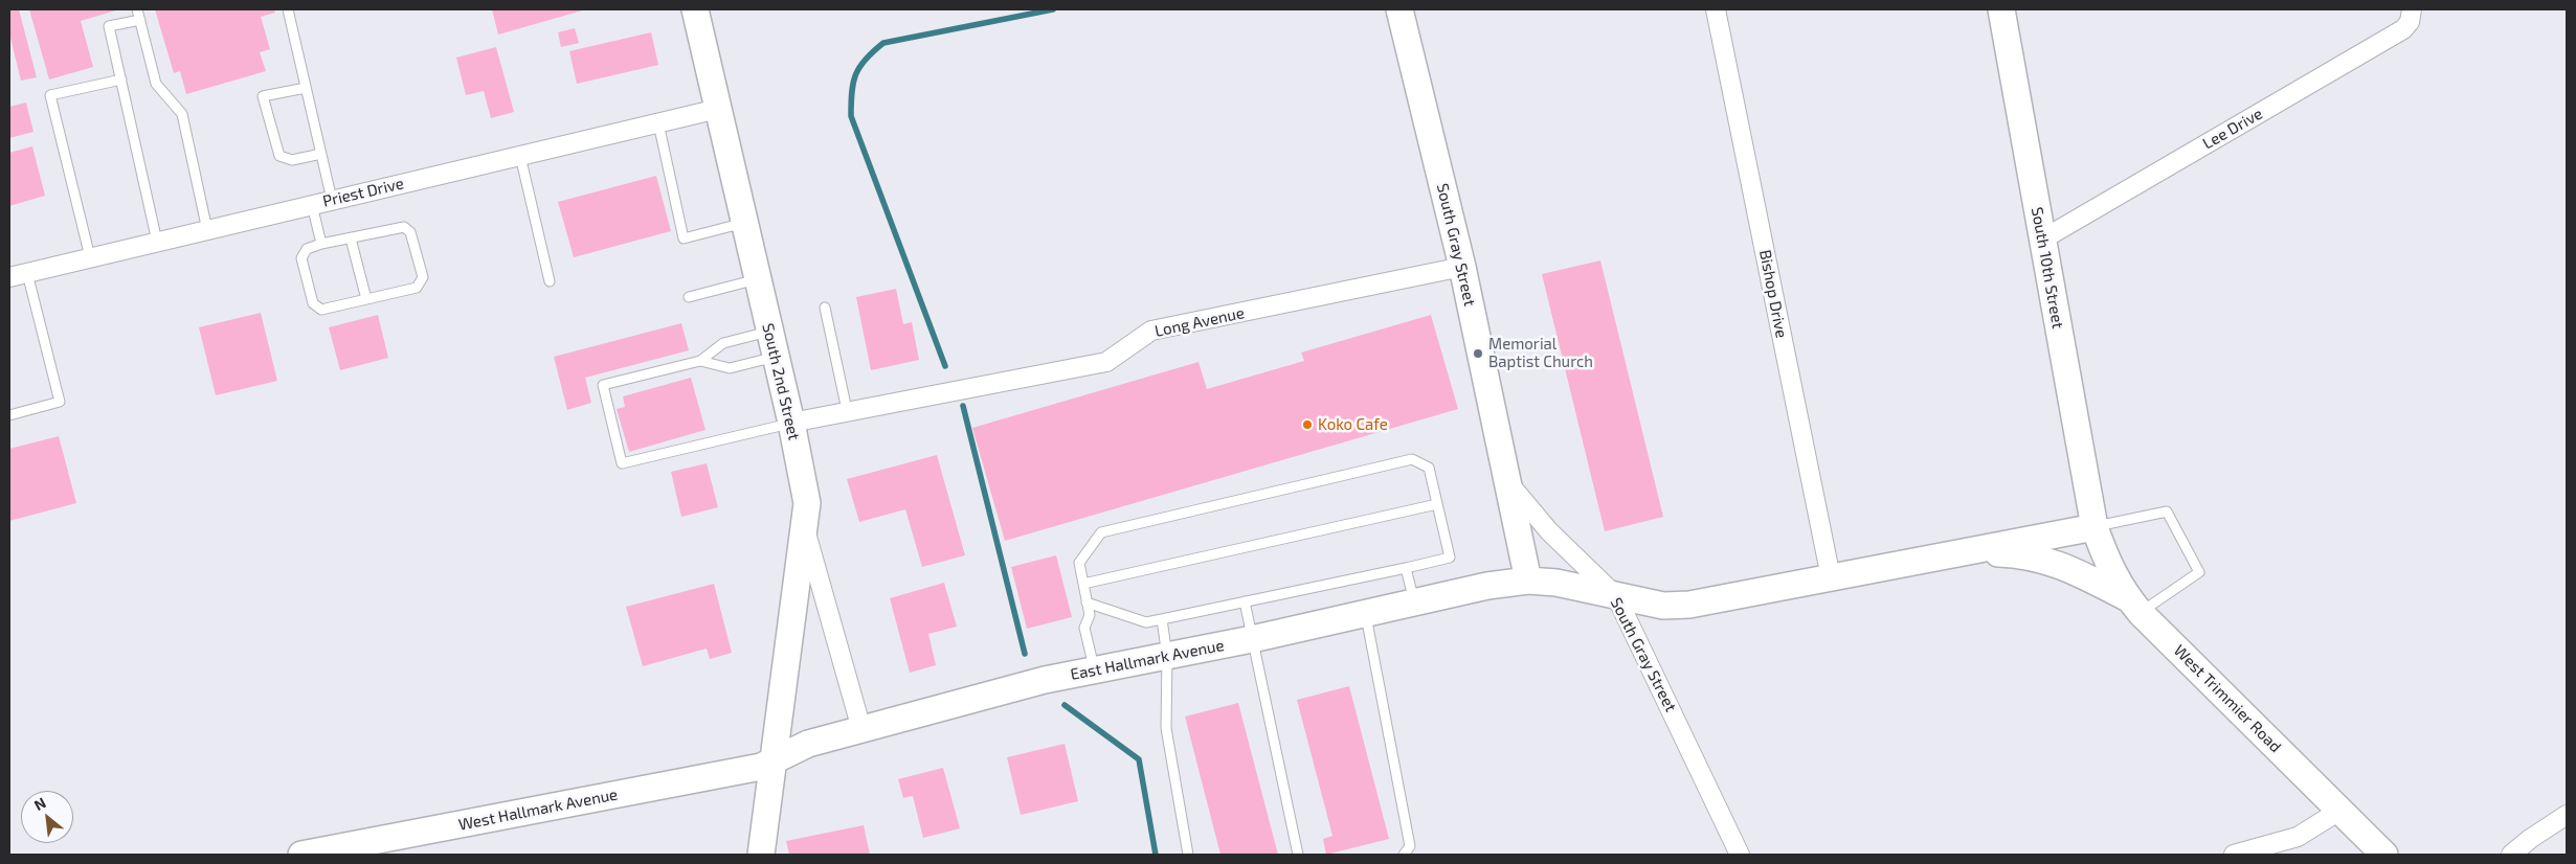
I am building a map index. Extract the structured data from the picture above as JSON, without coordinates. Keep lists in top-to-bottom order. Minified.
{"streets":{"street":["Lee Drive","Priest Drive","South Gray Street","South 10th Street","Bishop Drive","Long Avenue","South 2nd Street","East Hallmark Avenue","West Trimmier Road","West Hallmark Avenue"]},"crossings":[["Lee Drive","South 10th Street"],["Priest Drive","South 2nd Street"],["South Gray Street","Long Avenue"],["South Gray Street","East Hallmark Avenue"],["South 10th Street","West Trimmier Road"],["Bishop Drive","East Hallmark Avenue"],["Long Avenue","South 2nd Street"],["South 2nd Street","East Hallmark Avenue"],["South 2nd Street","West Hallmark Avenue"],["East Hallmark Avenue","West Hallmark Avenue"]],"places":["Memorial Baptist Church","Koko Cafe"],"north":"top left"}
